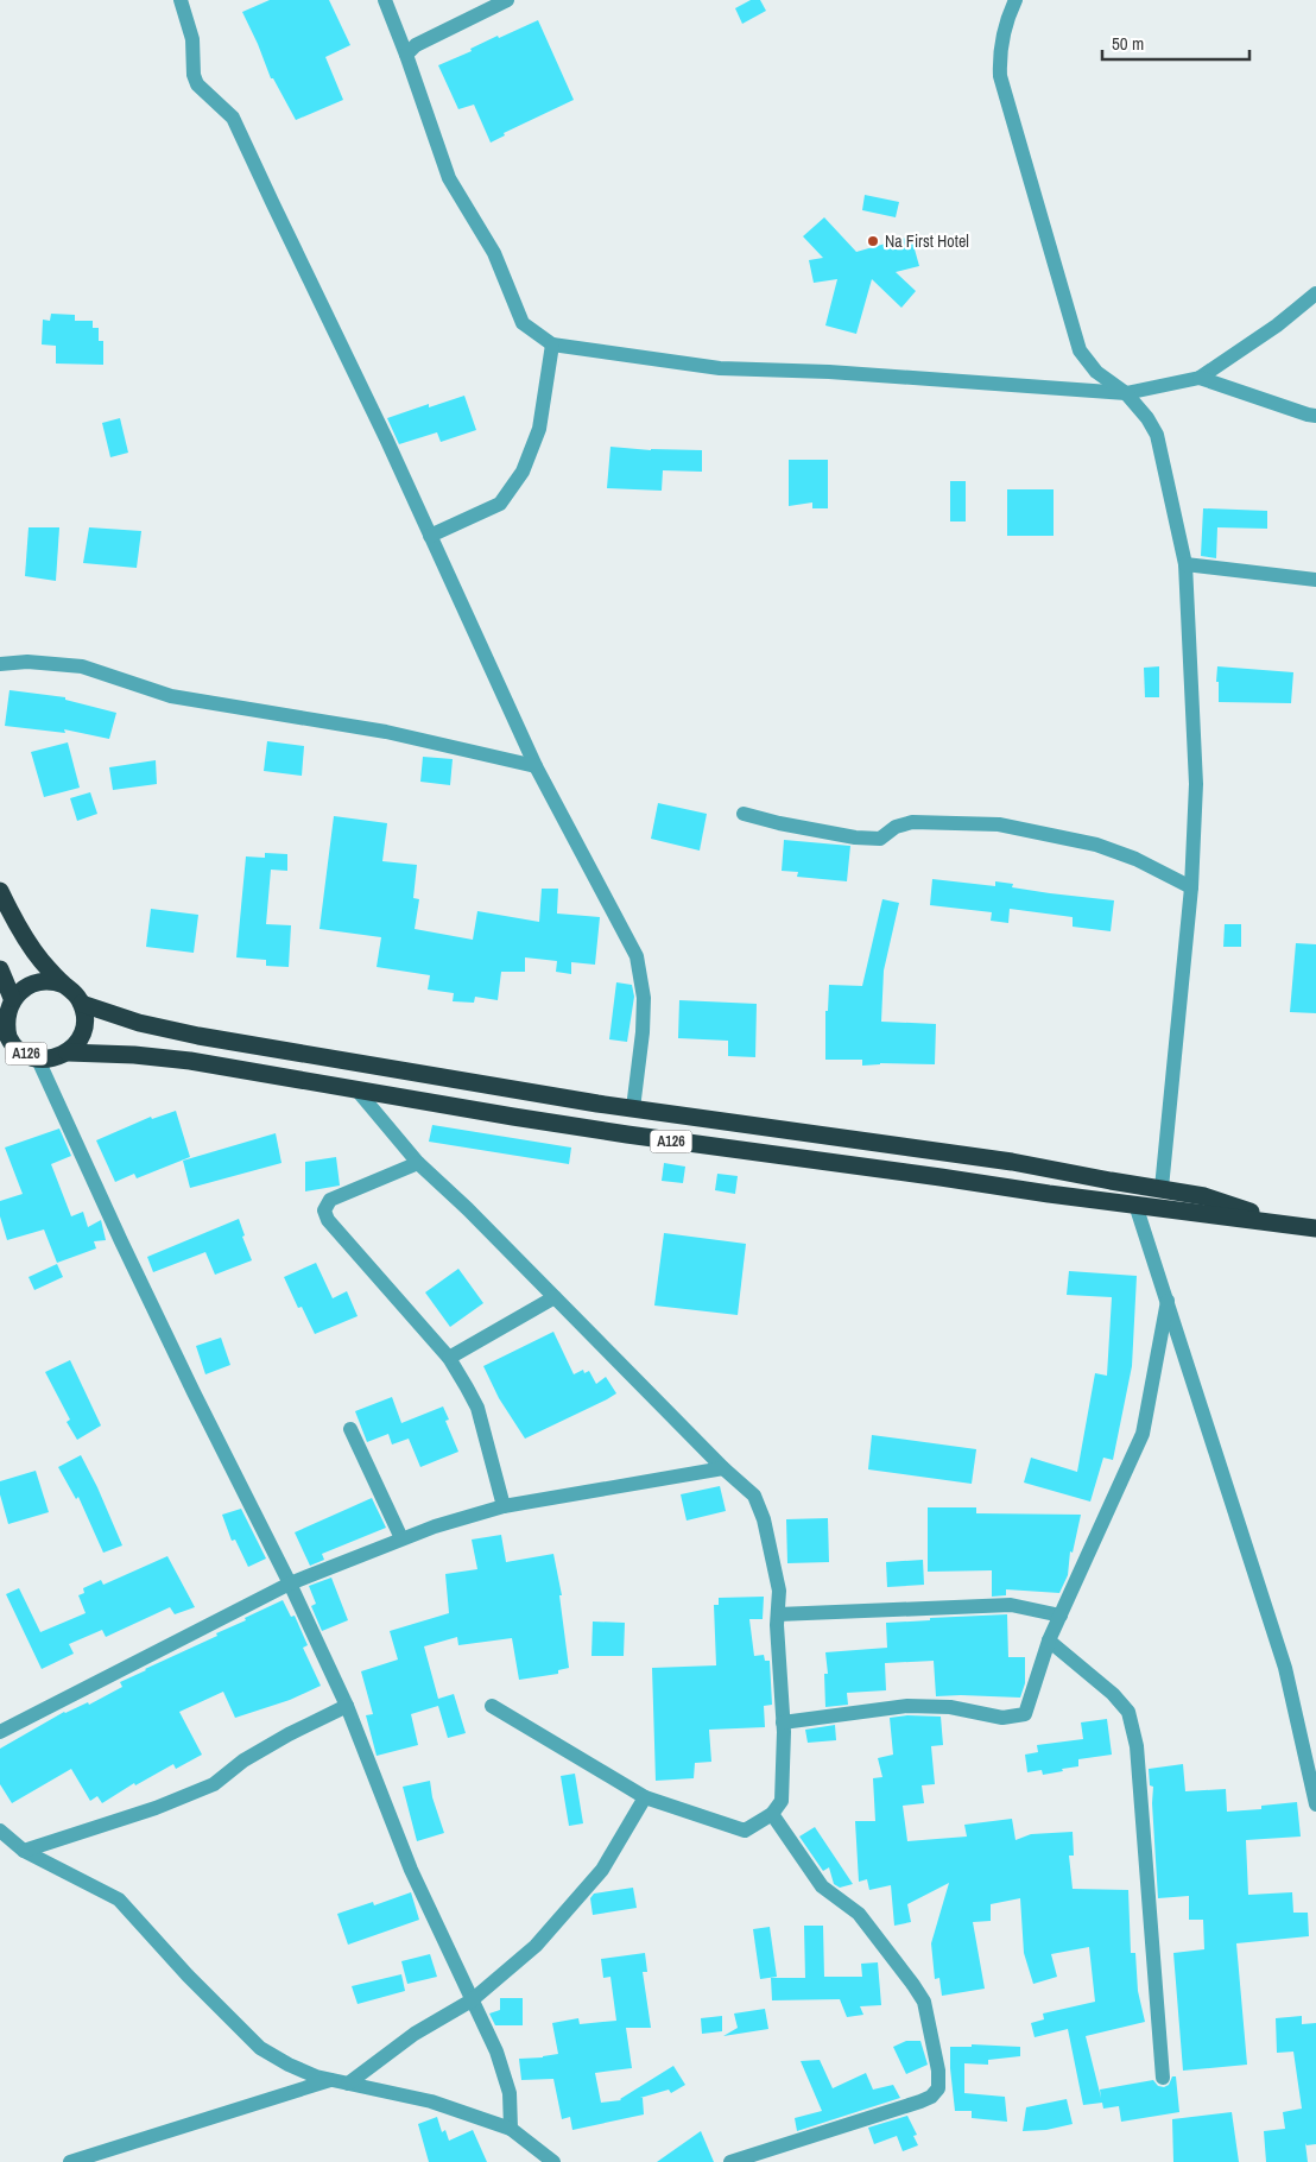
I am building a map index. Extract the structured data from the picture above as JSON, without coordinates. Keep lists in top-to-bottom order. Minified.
{"streets":{"highway":["A126"]},"places":["Na First Hotel"],"scale_bar":"50 m"}
